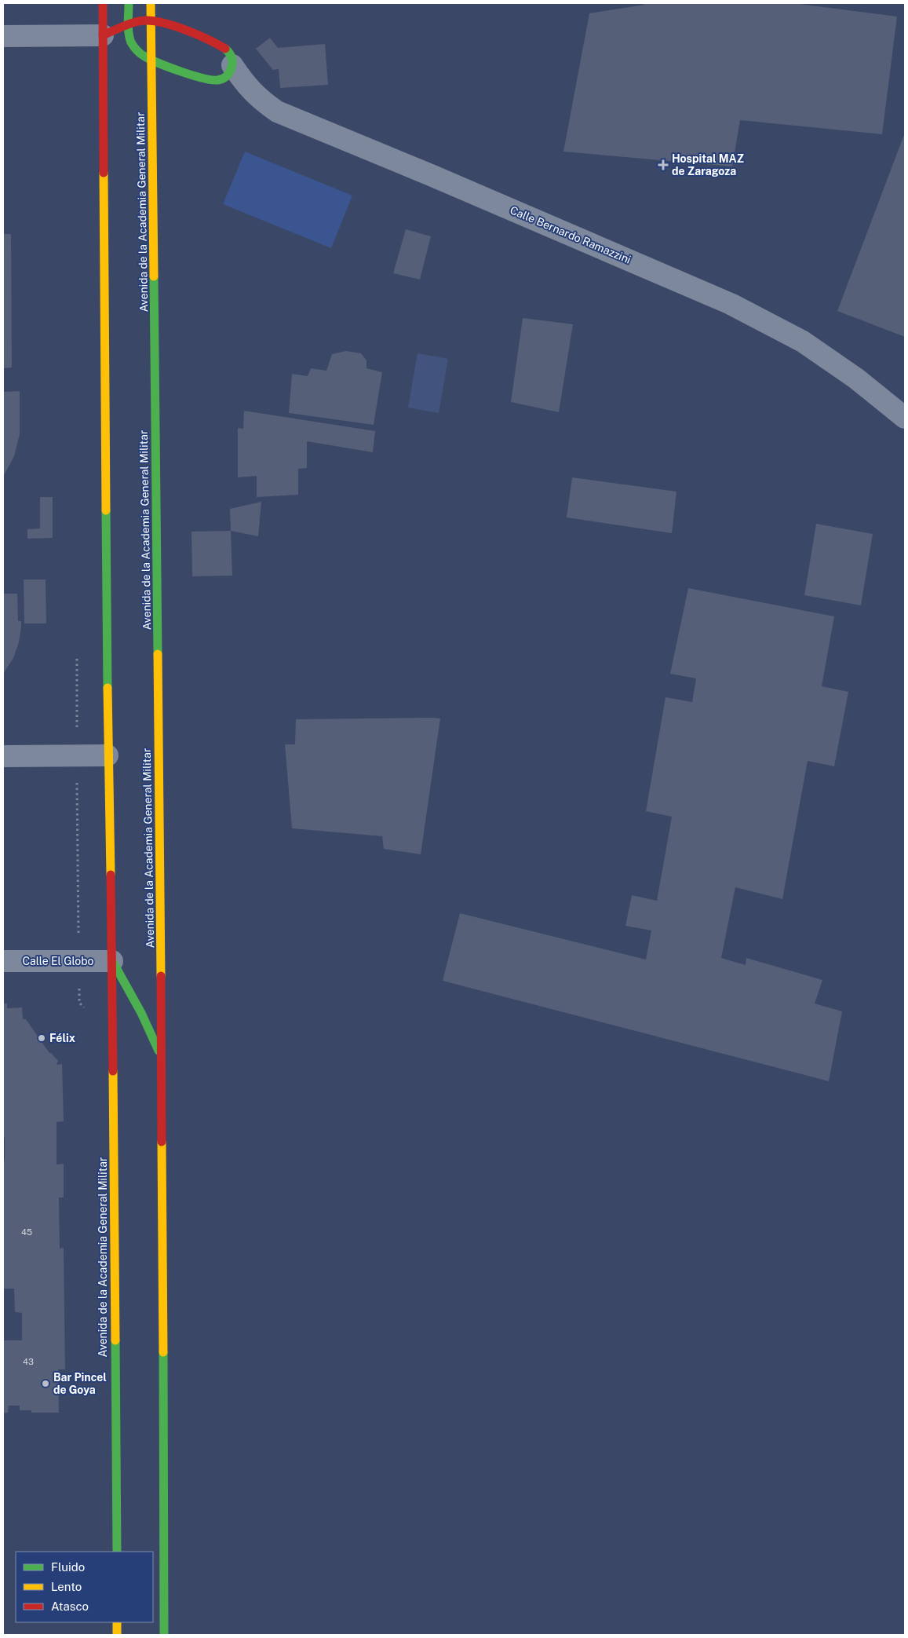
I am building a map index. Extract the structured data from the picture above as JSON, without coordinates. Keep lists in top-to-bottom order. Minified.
{"streets":{"main road":["Avenida de la Academia General Militar","Calle Bernardo Ramazzini"],"street":["Calle El Globo"]},"crossings":[["Avenida de la Academia General Militar","Calle Bernardo Ramazzini"],["Avenida de la Academia General Militar","Calle El Globo"]],"places":{"health":["Hospital MAZ de Zaragoza"],"other":["Félix","Bar Pincel de Goya"]},"house_numbers":["45","43"],"legend":["Fluido","Lento","Atasco"]}
